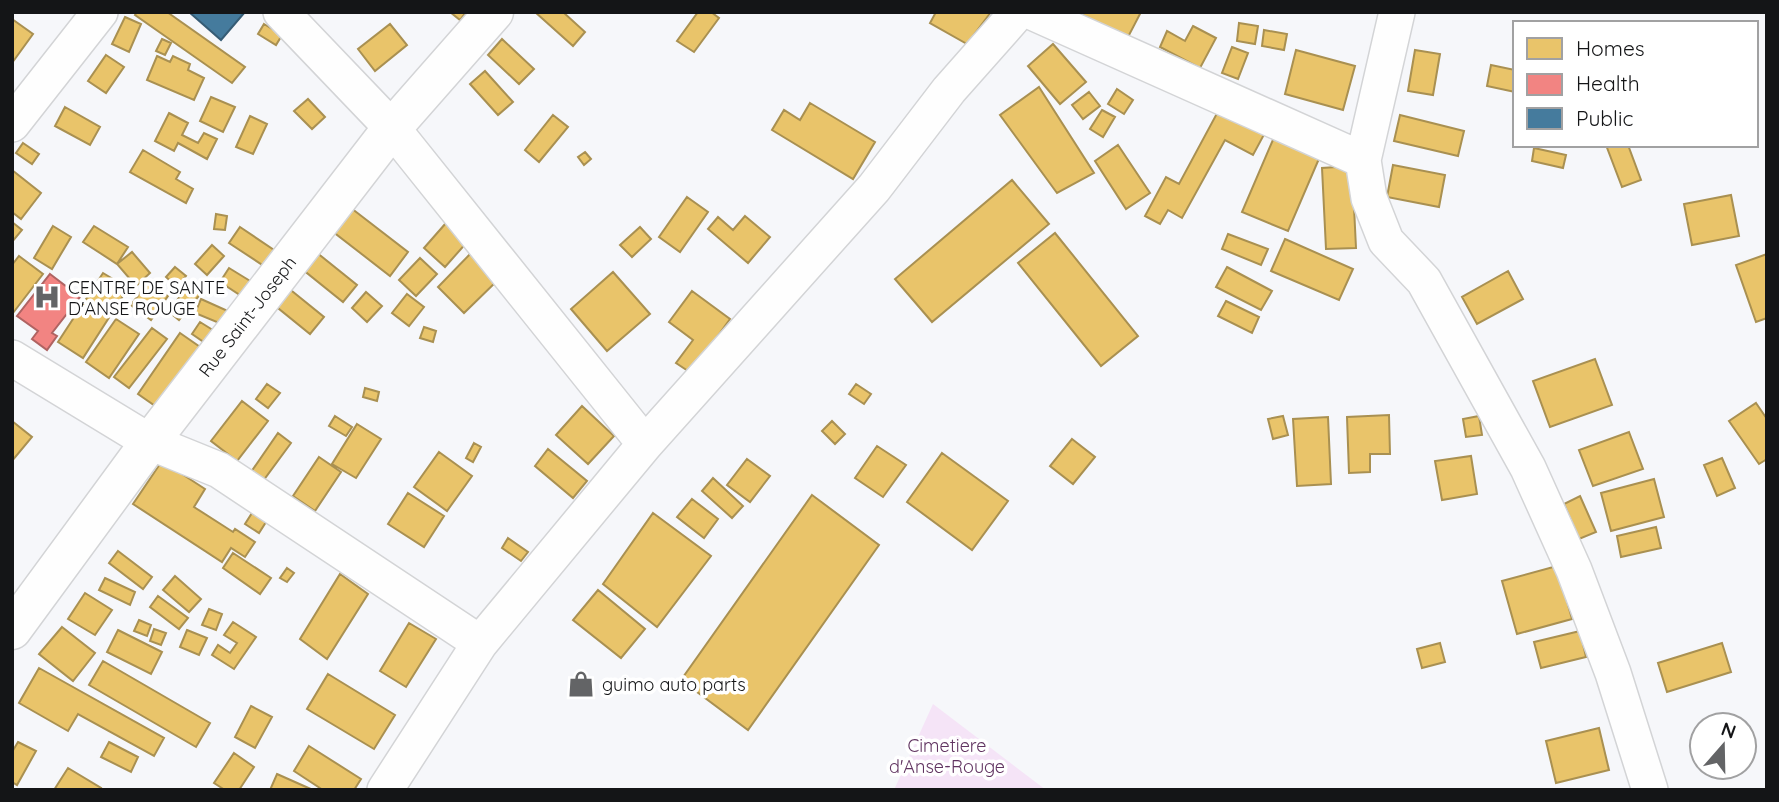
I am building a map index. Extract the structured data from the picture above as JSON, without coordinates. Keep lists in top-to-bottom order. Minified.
{"streets":{"street":["Rue Saint-Joseph"]},"parks":["Cimetiere d'Anse-Rouge"],"places":{"hospital":["CENTRE DE SANTE D'ANSE ROUGE"],"shop":["guimo auto parts"]},"legend":["Homes","Health","Public"],"north":"top"}
